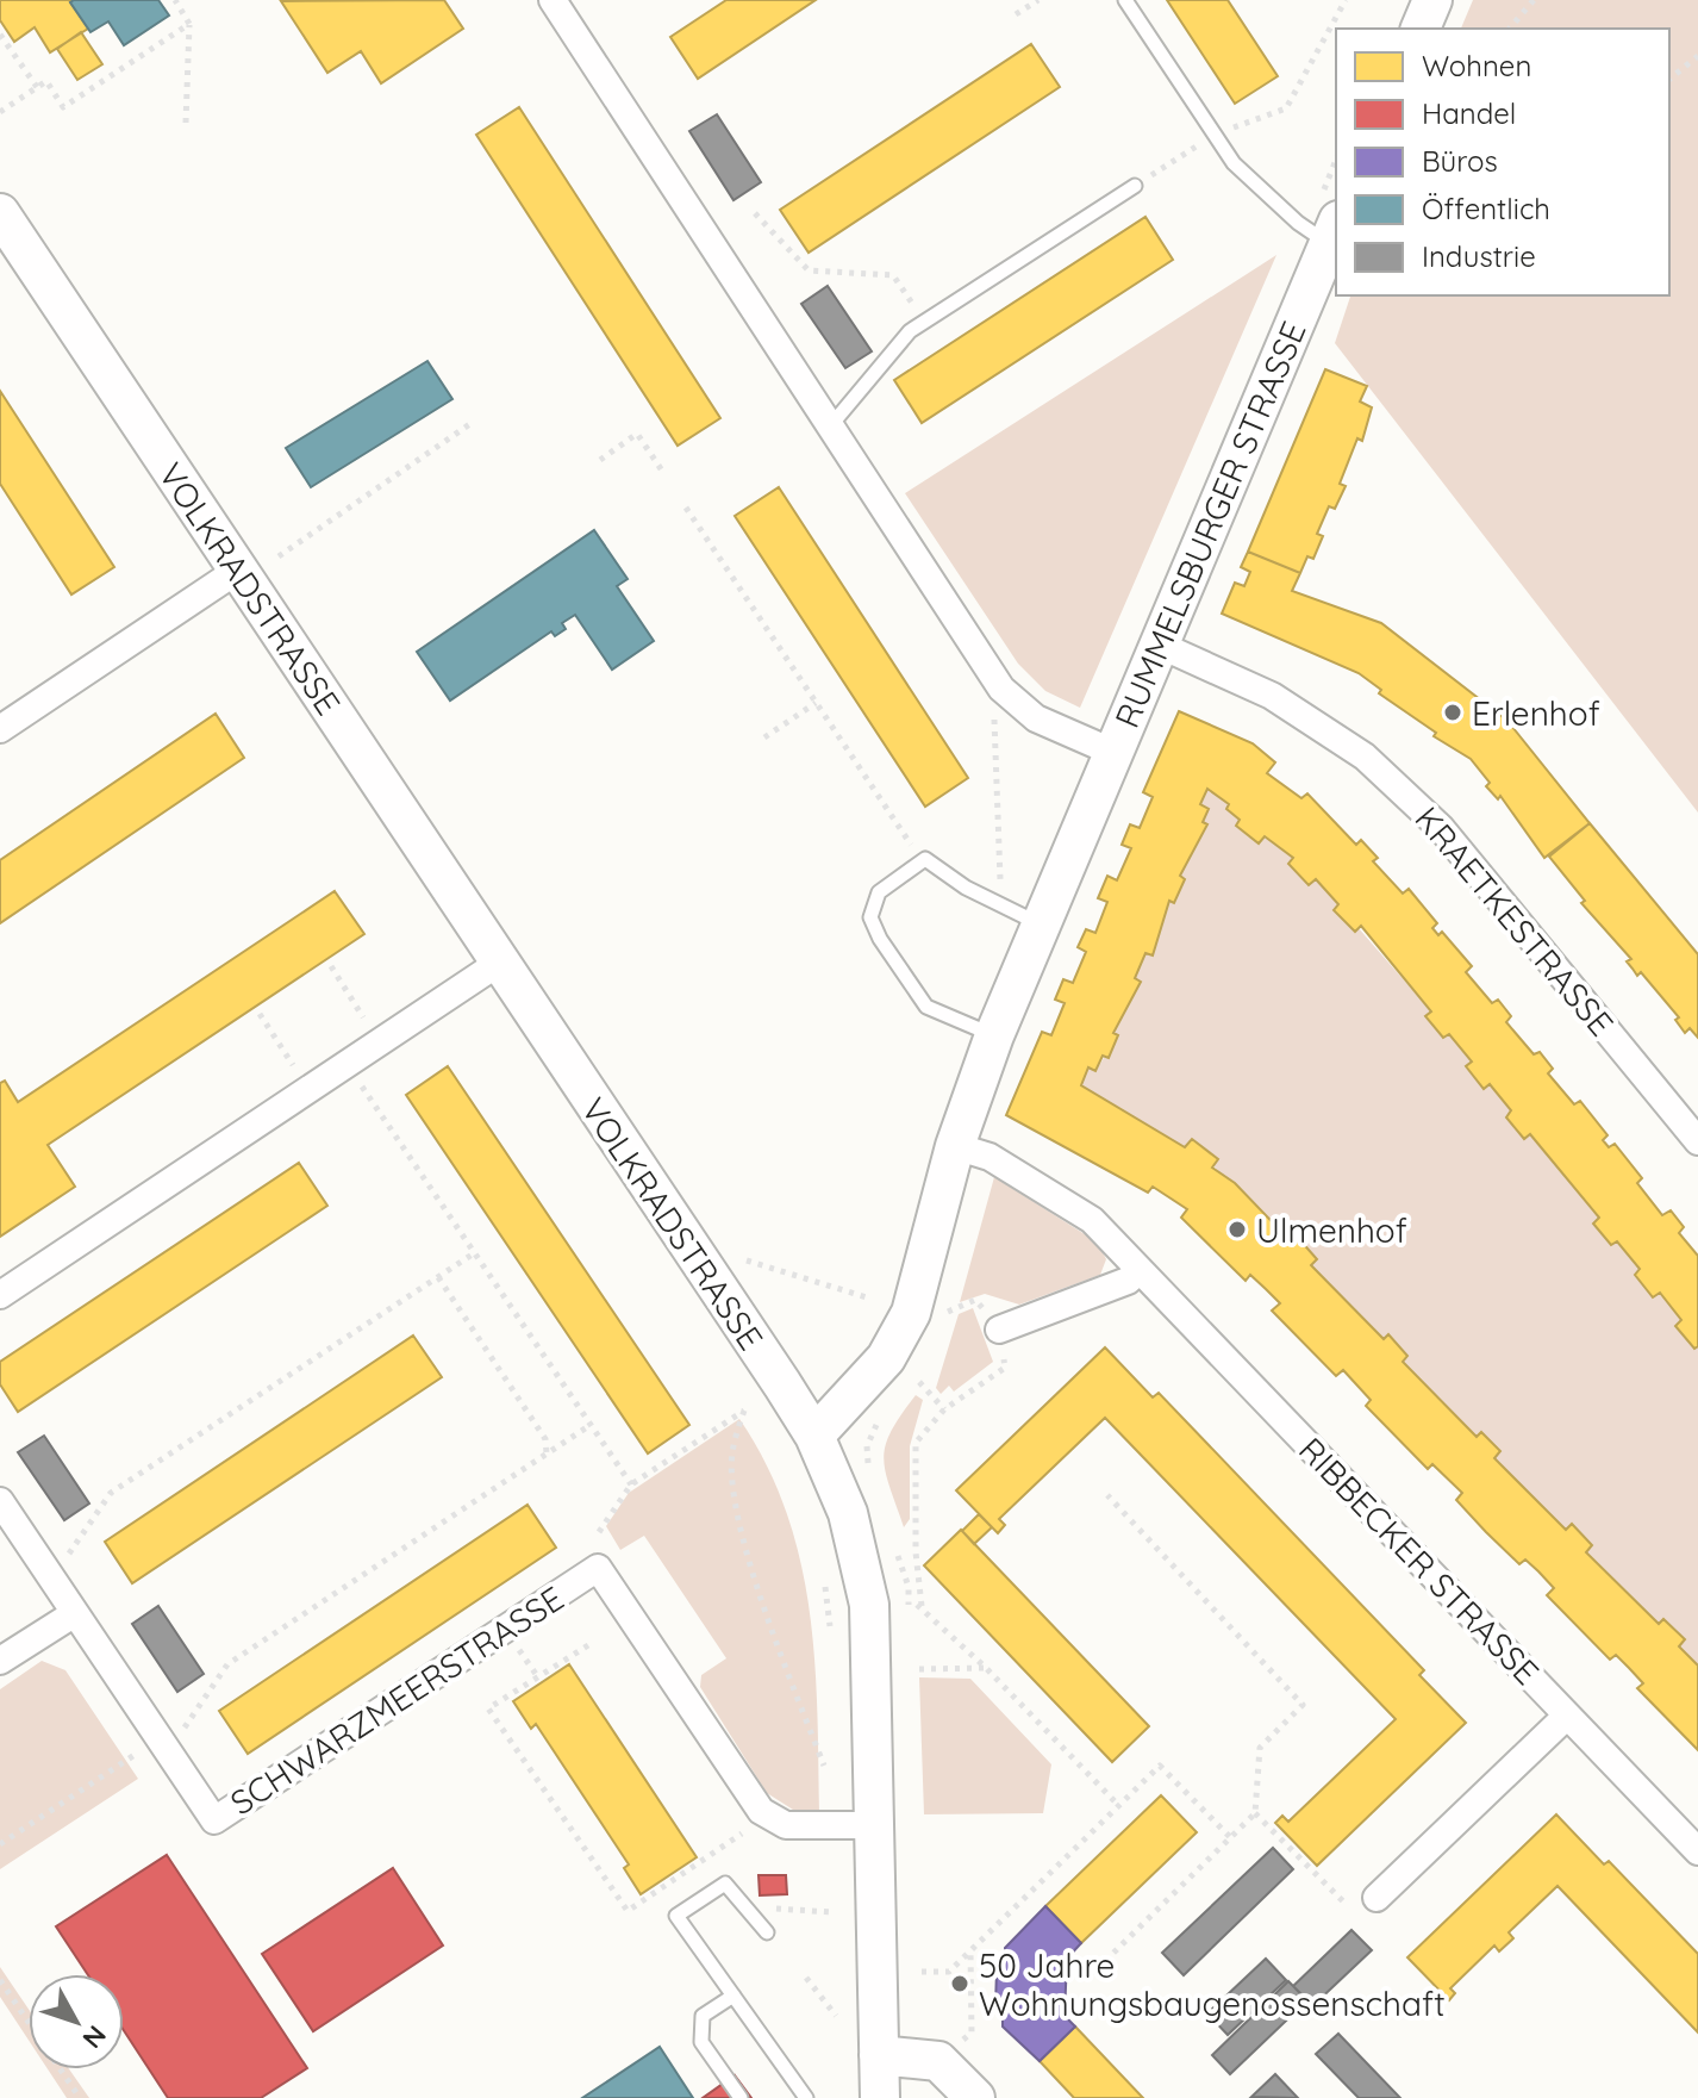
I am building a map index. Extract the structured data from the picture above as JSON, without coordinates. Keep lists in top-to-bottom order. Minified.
{"streets":{"street":["RUMMELSBURGER STRASSE","VOLKRADSTRASSE","KRAETKESTRASSE","RIBBECKER STRASSE","SCHWARZMEERSTRASSE"]},"crossings":[["RUMMELSBURGER STRASSE","VOLKRADSTRASSE"],["RUMMELSBURGER STRASSE","KRAETKESTRASSE"],["RUMMELSBURGER STRASSE","RIBBECKER STRASSE"]],"places":["Erlenhof","Ulmenhof","50 Jahre Wohnungsbaugenossenschaft"],"legend":["Wohnen","Handel","Büros","Öffentlich","Industrie"],"north":"bottom right"}
